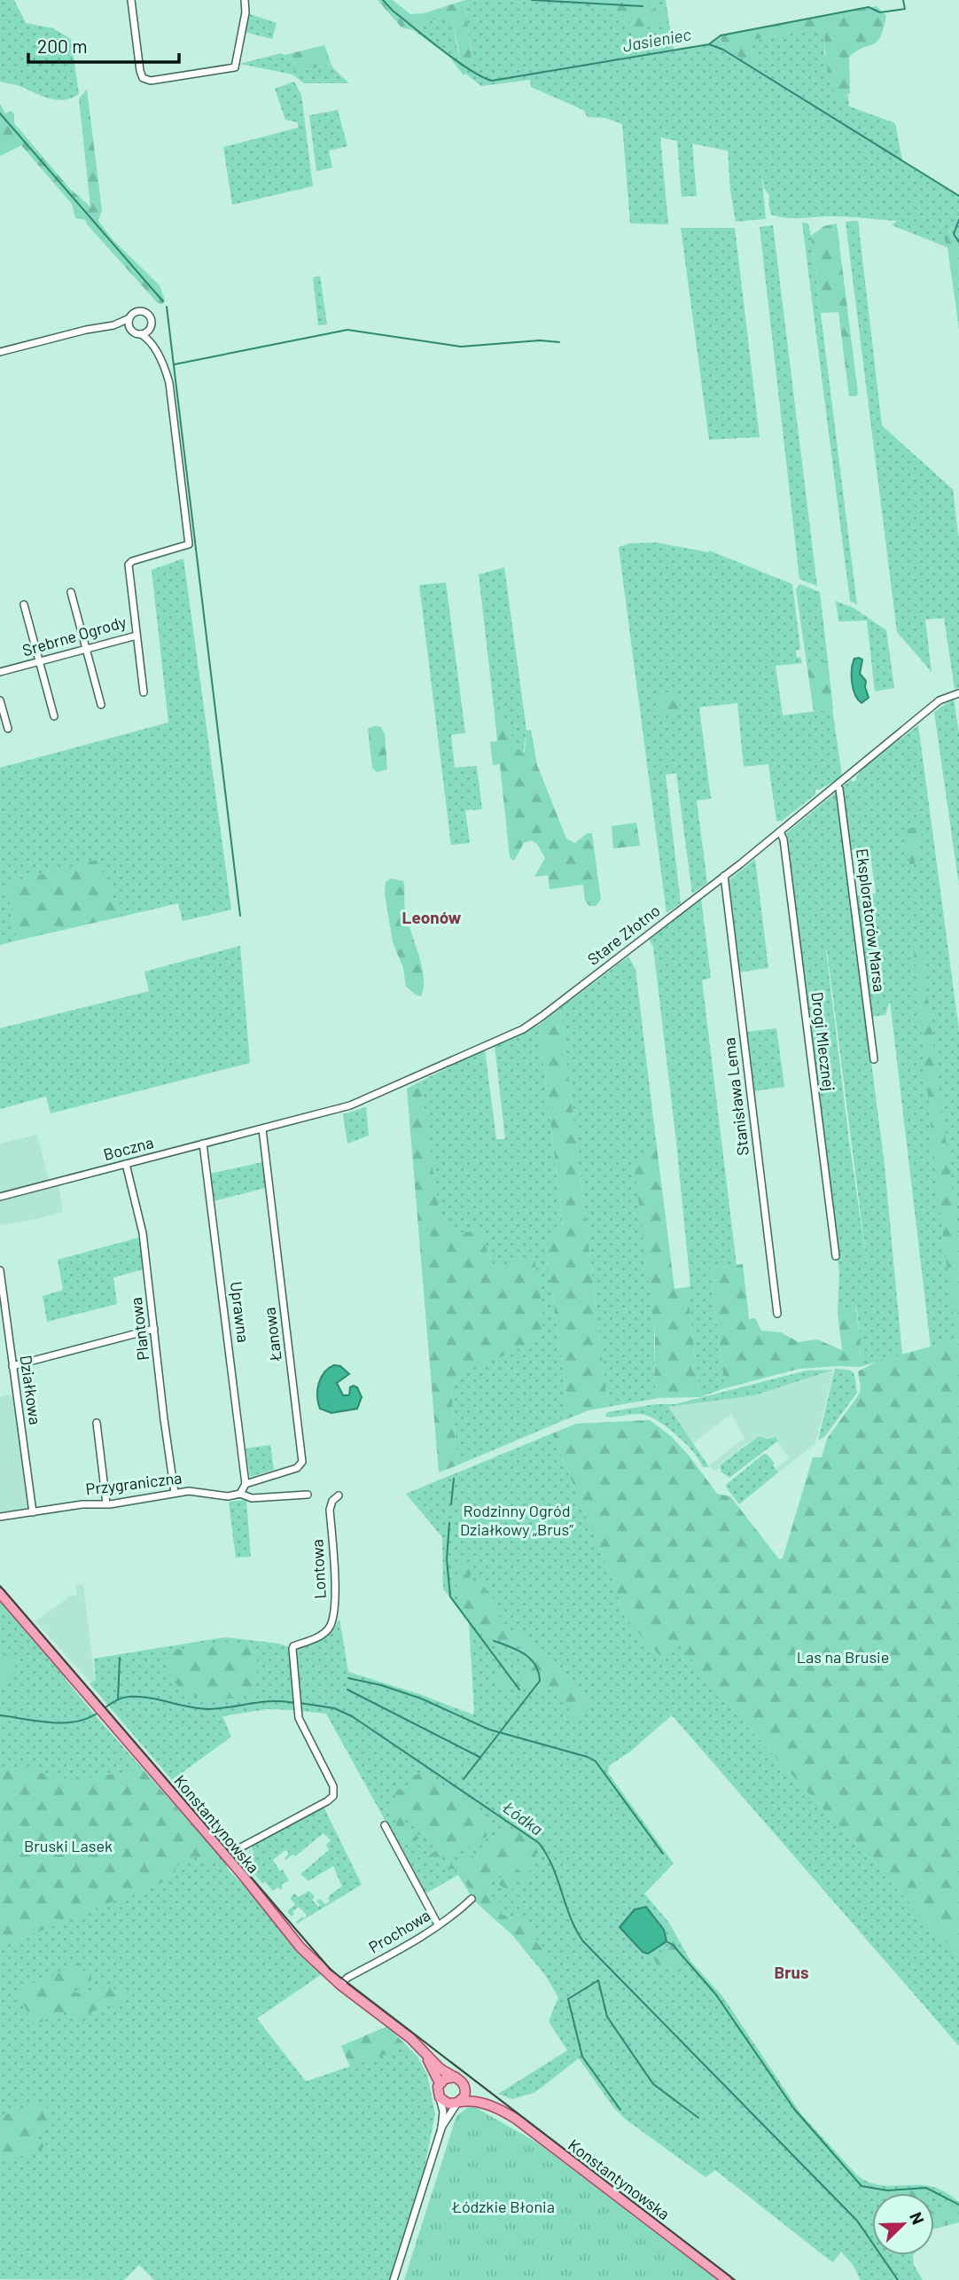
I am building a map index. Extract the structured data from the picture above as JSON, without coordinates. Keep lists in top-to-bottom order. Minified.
{"streets":{"main road":["Konstantynowska"],"street":["Srebrne Ogrody","Eksploratorów Marsa","Stare Złotno","Drogi Mlecznej","Stanisława Lema","Boczna","Uprawna","Plantowa","Łanowa","Działkowa","Przygraniczna","Lontowa","Prochowa"]},"crossings":[["Eksploratorów Marsa","Stare Złotno"],["Stare Złotno","Drogi Mlecznej"],["Stare Złotno","Stanisława Lema"],["Stare Złotno","Boczna"],["Stare Złotno","Łanowa"],["Boczna","Uprawna"],["Boczna","Plantowa"],["Boczna","Łanowa"],["Uprawna","Łanowa"],["Plantowa","Przygraniczna"],["Działkowa","Przygraniczna"],["Lontowa","Konstantynowska"],["Konstantynowska","Prochowa"]],"districts":["Leonów","Brus"],"water":["Jasieniec","Łódka"],"parks":["Rodzinny Ogród Działkowy „Brus”","Las na Brusie","Bruski Lasek","Łódzkie Błonia"],"scale_bar":"200 m","north":"top right"}
